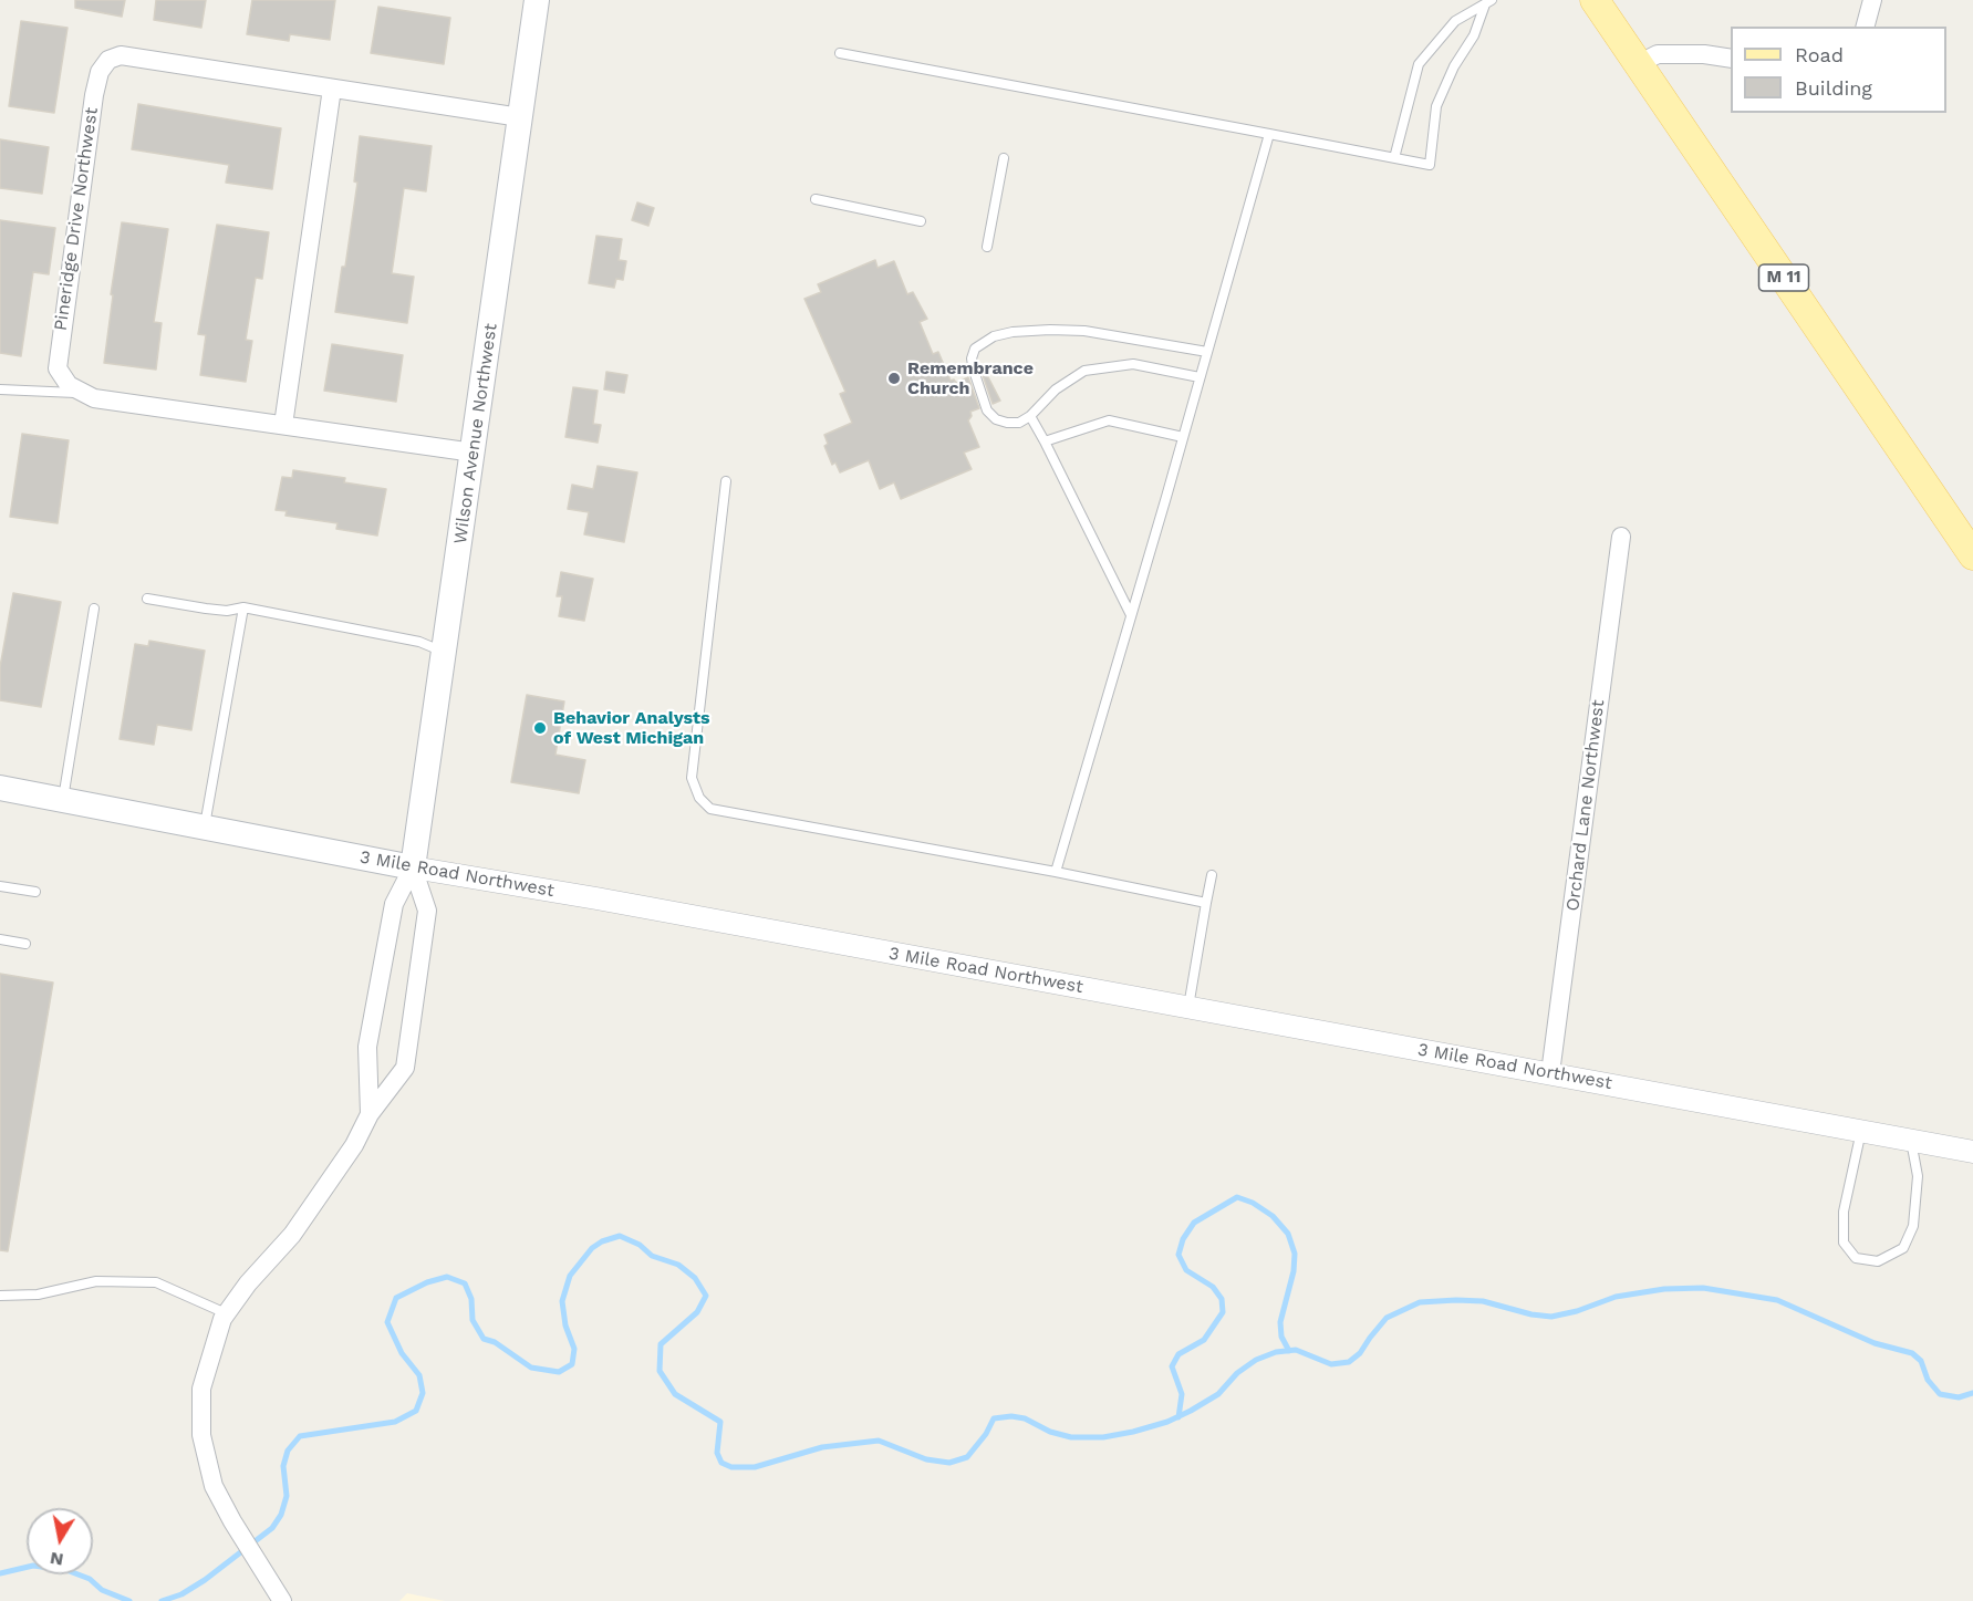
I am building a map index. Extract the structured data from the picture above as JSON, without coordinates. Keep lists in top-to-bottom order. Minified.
{"streets":{"main road":["M 11","Wilson Avenue Northwest","3 Mile Road Northwest"],"street":["Pineridge Drive Northwest","Orchard Lane Northwest"]},"crossings":[["Pineridge Drive Northwest","Wilson Avenue Northwest"],["Wilson Avenue Northwest","3 Mile Road Northwest"],["Orchard Lane Northwest","3 Mile Road Northwest"]],"places":["Remembrance Church","Behavior Analysts of West Michigan"],"legend":["Road","Building"],"north":"bottom"}
